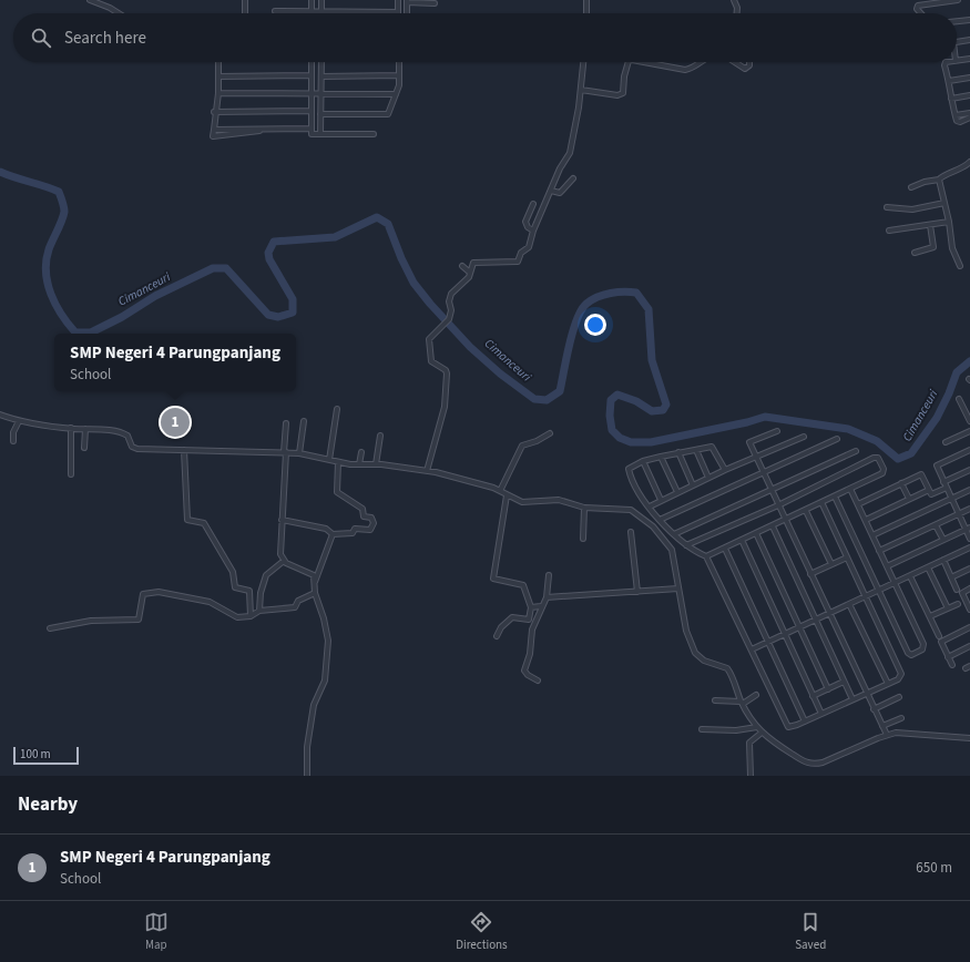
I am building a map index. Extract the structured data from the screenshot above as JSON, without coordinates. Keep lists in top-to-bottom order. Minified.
{"water":["Cimanceuri"],"scale_bar":"100 m","page":{"search":"Search here","popup":["SMP Negeri 4 Parungpanjang","School"],"pins":"1","scale":"100 m","heading":"Nearby","list":[{"mark":"1","name":"SMP Negeri 4 Parungpanjang","note":"School","value":"650 m"}],"nav":["Map","Directions","Saved"]}}
